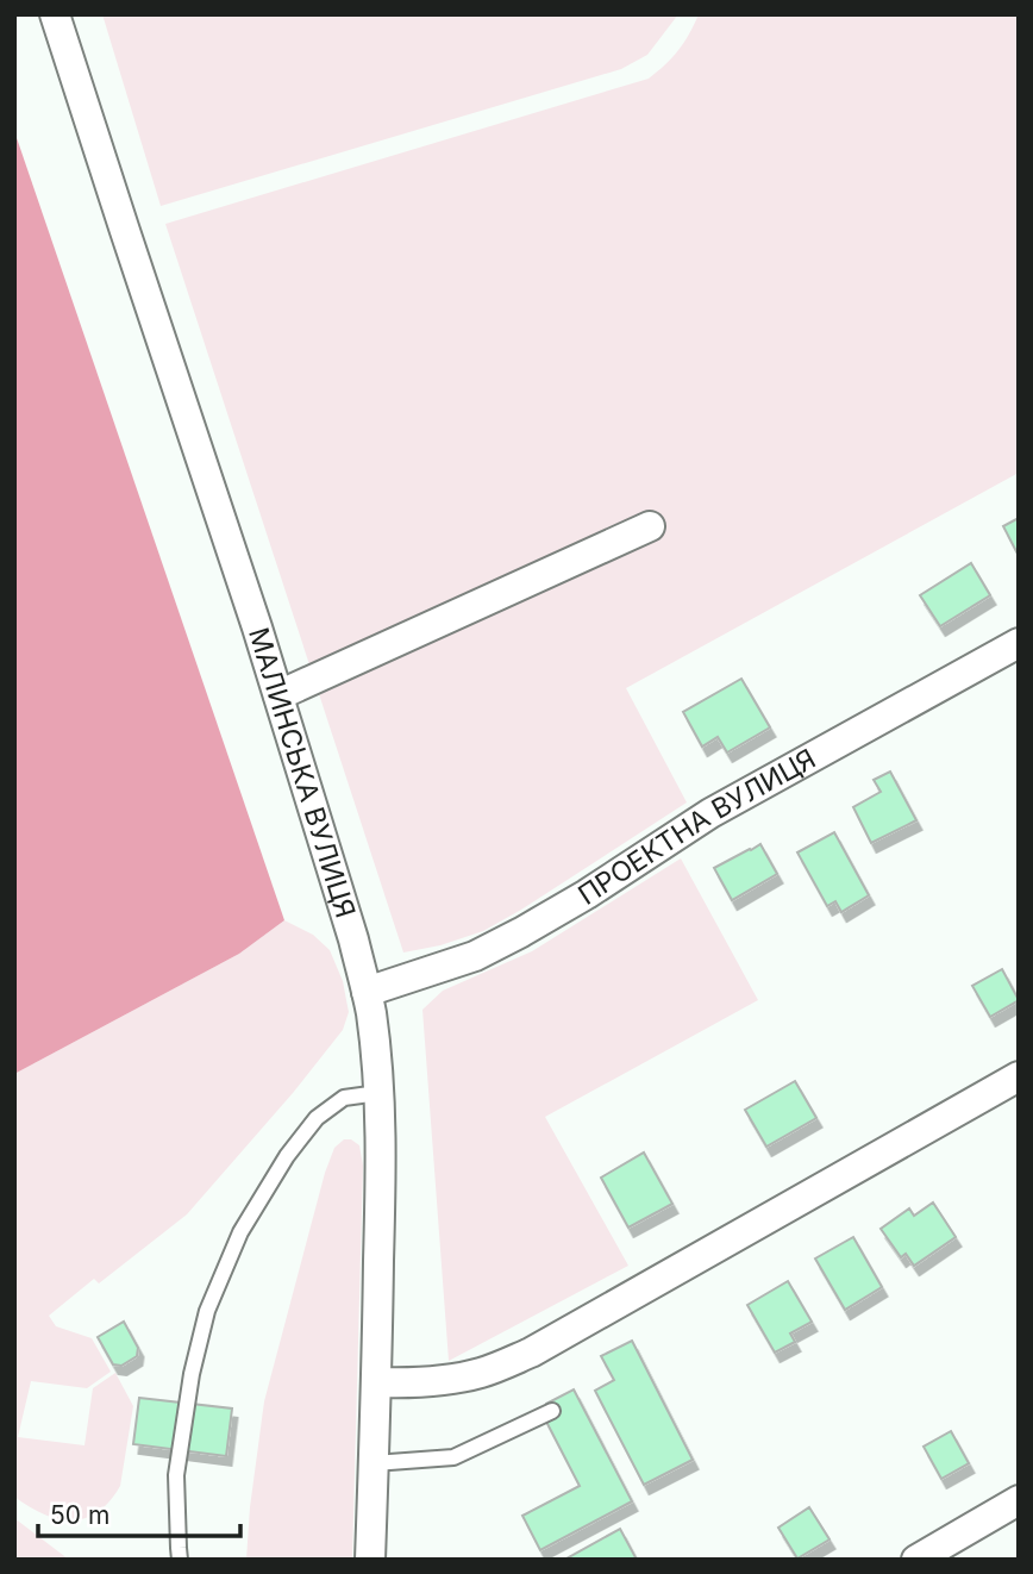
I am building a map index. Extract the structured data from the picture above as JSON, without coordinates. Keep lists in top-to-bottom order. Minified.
{"streets":{"street":["МАЛИНСЬКА ВУЛИЦЯ","ПРОЕКТНА ВУЛИЦЯ"]},"crossings":[["МАЛИНСЬКА ВУЛИЦЯ","ПРОЕКТНА ВУЛИЦЯ"]],"scale_bar":"50 m"}
